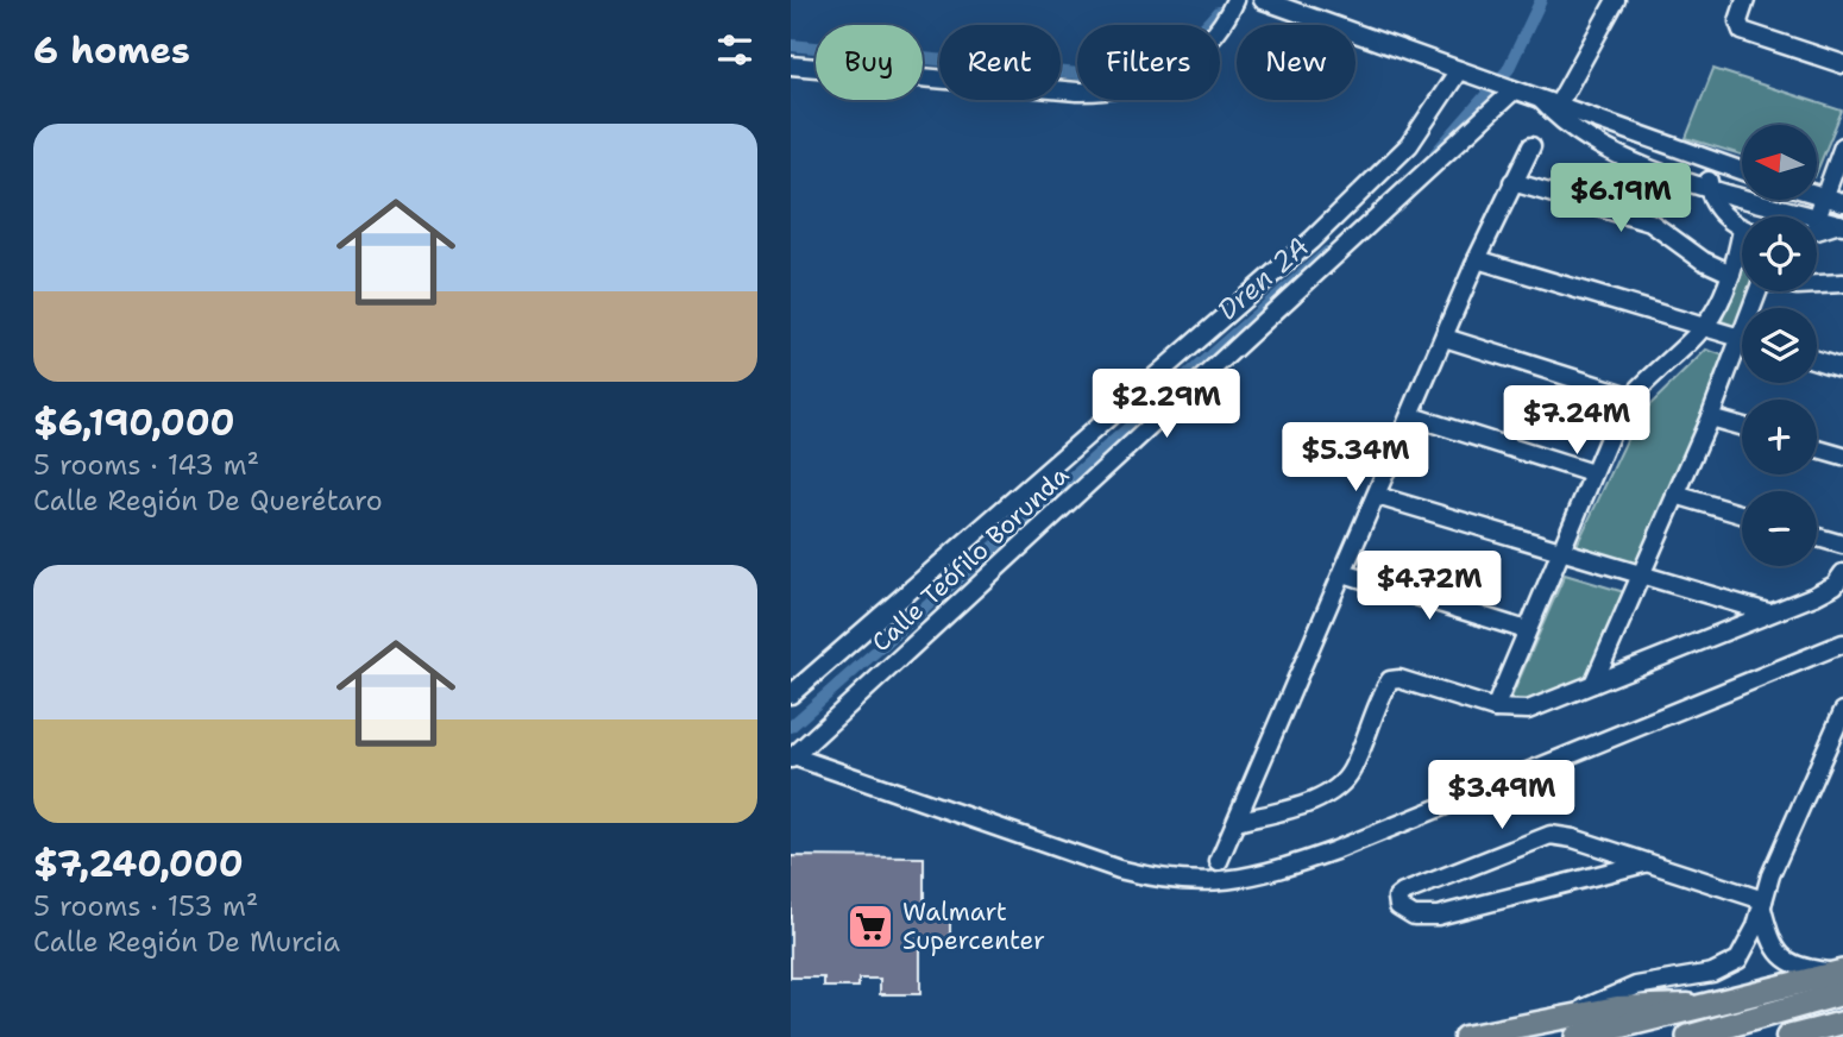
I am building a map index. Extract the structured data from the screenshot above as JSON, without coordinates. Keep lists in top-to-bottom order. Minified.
{"streets":{"street":["Calle Teófilo Borunda"]},"water":["Dren 2A"],"places":{"supermarket":["Walmart Supercenter"]},"north":"left","page":{"heading":"6 homes","chip":["Buy","Rent","Filters","New"],"list":[{"name":"$6,190,000","note":"5 rooms · 143 m² · Calle Región De Querétaro"},{"name":"$7,240,000","note":"5 rooms · 153 m² · Calle Región De Murcia"}],"map_buttons":["+","−"],"price":["$6.19M","$2.29M","$7.24M","$5.34M","$4.72M","$3.49M"]}}
